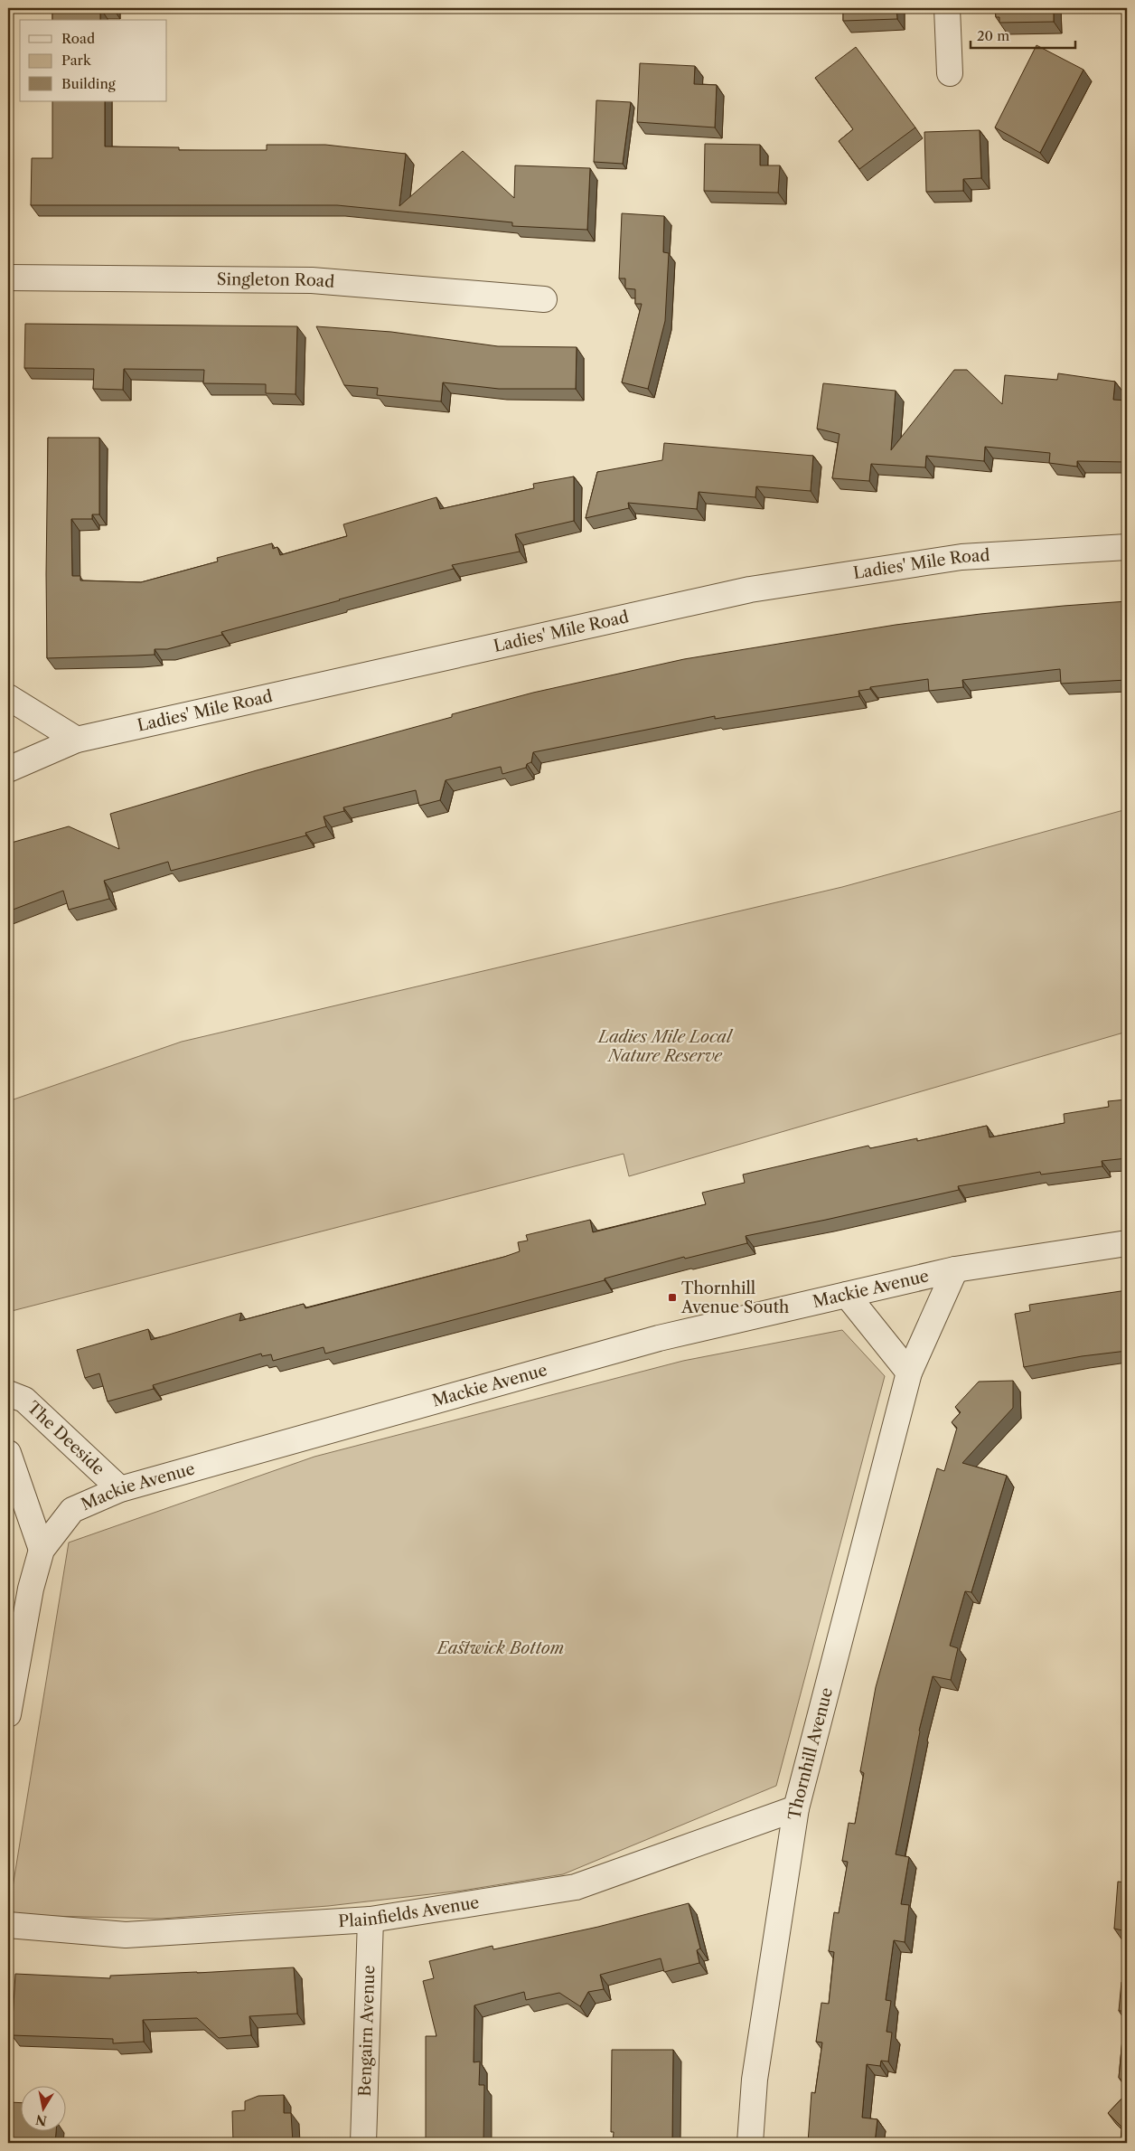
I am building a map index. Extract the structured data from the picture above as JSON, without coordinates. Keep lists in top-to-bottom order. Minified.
{"streets":{"street":["Singleton Road","Ladies' Mile Road","Mackie Avenue","The Deeside","Thornhill Avenue","Plainfields Avenue","Bengairn Avenue"]},"crossings":[["Mackie Avenue","The Deeside"],["Mackie Avenue","Thornhill Avenue"],["Thornhill Avenue","Plainfields Avenue"],["Plainfields Avenue","Bengairn Avenue"]],"parks":["Ladies Mile Local Nature Reserve","Eastwick Bottom"],"places":{"transit":["Thornhill Avenue South"]},"legend":["Road","Park","Building"],"scale_bar":"20 m","north":"bottom"}
